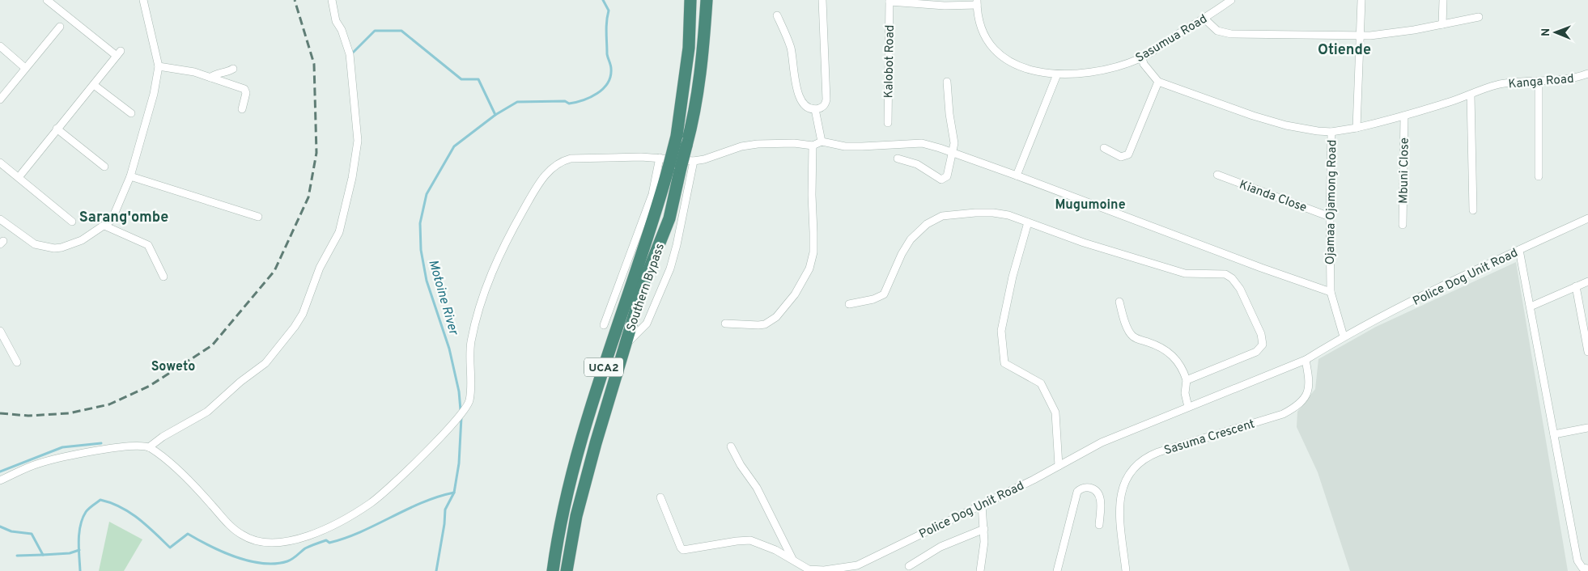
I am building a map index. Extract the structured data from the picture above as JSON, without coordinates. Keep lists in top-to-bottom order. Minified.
{"streets":{"highway":["Southern Bypass","UCA2"],"street":["Sasumua Road","Kalobot Road","Kanga Road","Mbuni Close","Kianda Close","Ojamaa Ojamong Road","Police Dog Unit Road","Sasuma Crescent"]},"crossings":[["Kanga Road","Mbuni Close"],["Kanga Road","Ojamaa Ojamong Road"],["Kianda Close","Ojamaa Ojamong Road"],["Ojamaa Ojamong Road","Police Dog Unit Road"],["Police Dog Unit Road","Sasuma Crescent"]],"districts":["Otiende","Mugumoine","Sarang'ombe","Soweto"],"water":["Motoine River"],"north":"left"}
